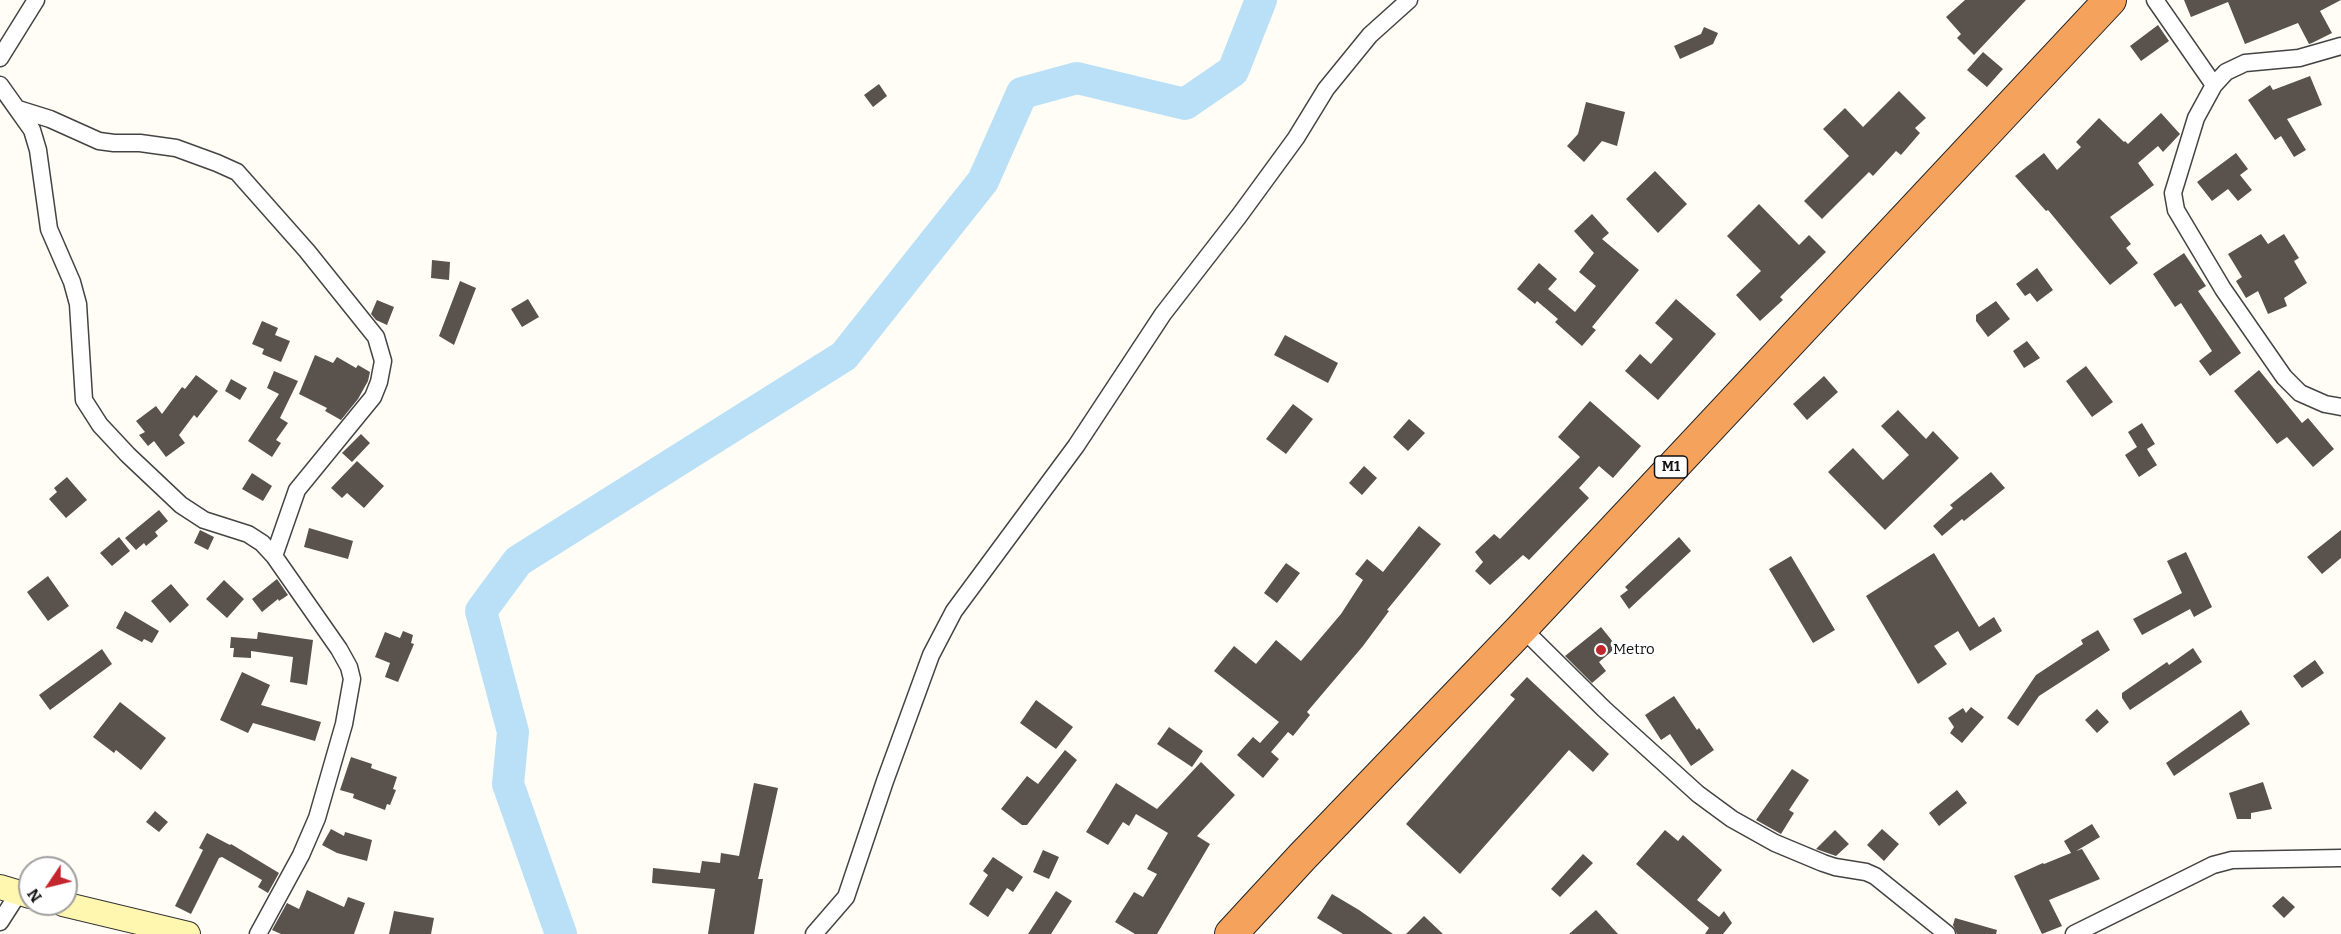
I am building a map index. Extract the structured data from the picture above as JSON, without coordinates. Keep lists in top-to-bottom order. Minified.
{"streets":{"highway":["M1"]},"places":["Metro"],"north":"bottom left"}
